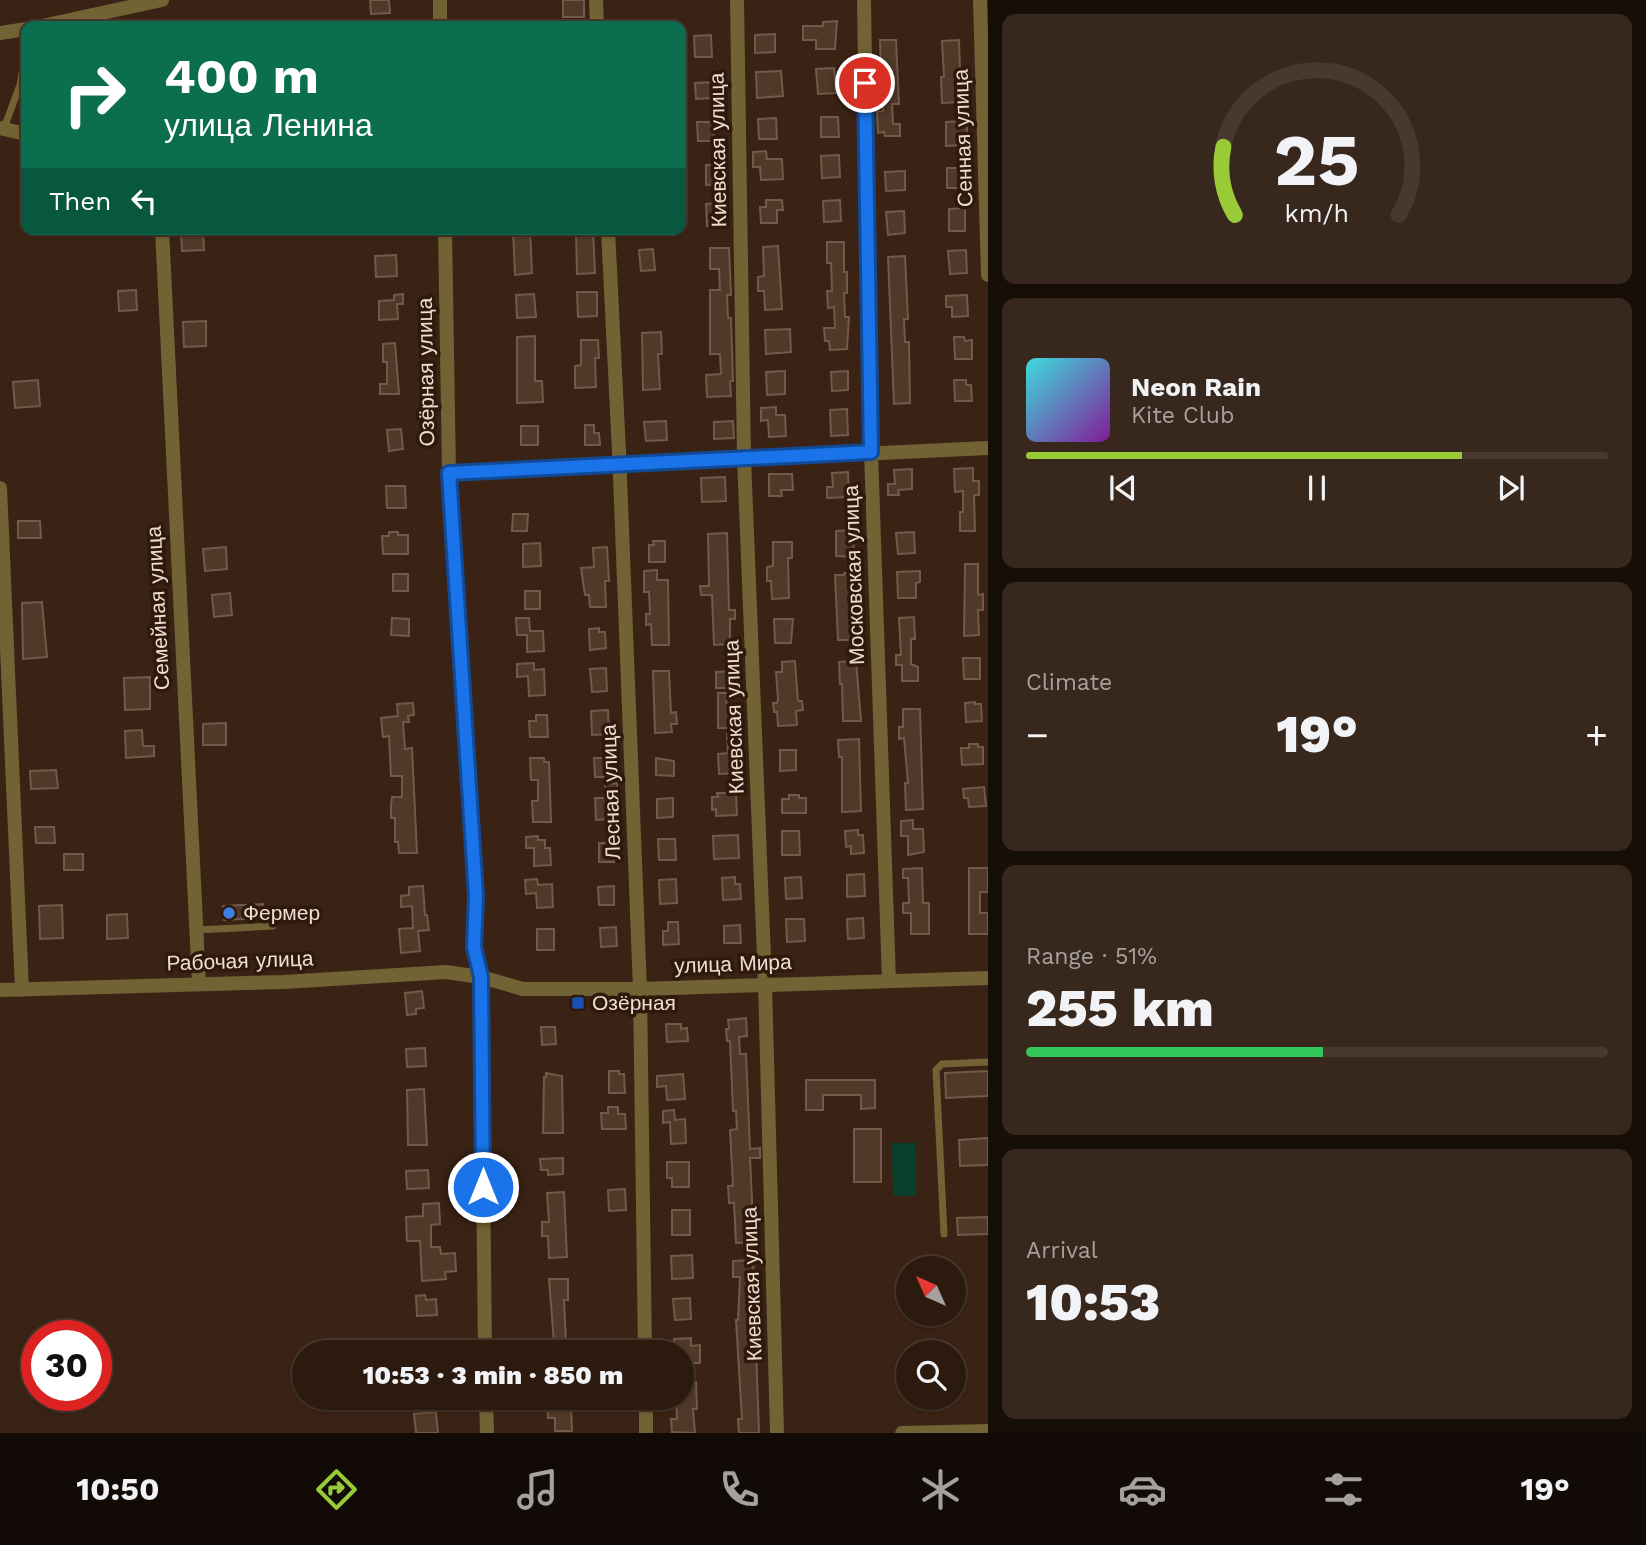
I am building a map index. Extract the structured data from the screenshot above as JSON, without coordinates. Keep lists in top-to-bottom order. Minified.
{"streets":{"street":["Сенная улица","Киевская улица","Озёрная улица","Московская улица","Семейная улица","Лесная улица","Рабочая улица","улица Мира"]},"crossings":[["Киевская улица","улица Мира"],["Озёрная улица","Рабочая улица"],["Озёрная улица","улица Мира"],["Московская улица","улица Мира"],["Семейная улица","Рабочая улица"],["Лесная улица","улица Мира"],["Рабочая улица","улица Мира"]],"places":{"other":["Фермер"],"transit":["Озёрная"]},"north":"top left","page":{"turn":["400 m","улица Ленина"],"then":"Then","song":["Neon Rain","Kite Club"],"tile":["Climate",["Range · 51%","255 km"],["Arrival","10:53"]],"heat":["−","19°","+"],"limit":"30","trip":"10:53 · 3 min · 850 m","tabs":["10:50","19°"],"gauge":["25","km/h"]}}
